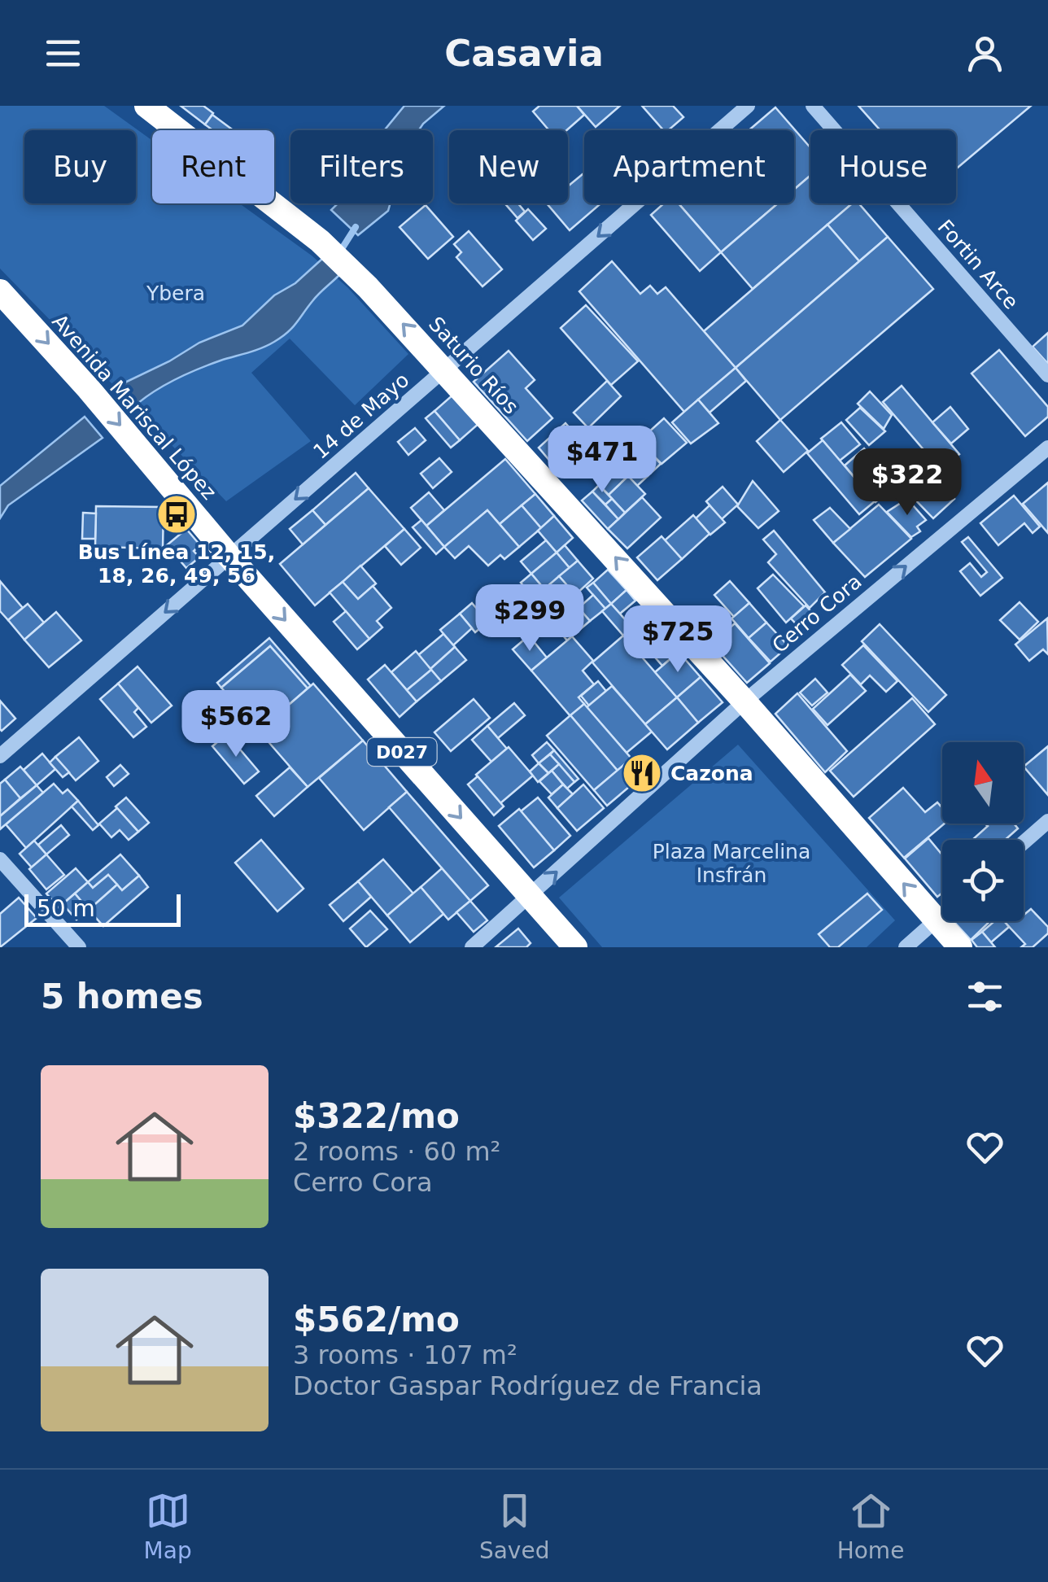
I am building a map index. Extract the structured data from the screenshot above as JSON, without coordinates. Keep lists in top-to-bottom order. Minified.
{"streets":{"highway":["Saturio Ríos","Avenida Mariscal López","D027"],"street":["Fortin Arce","14 de Mayo","Cerro Cora"]},"crossings":[["Saturio Ríos","14 de Mayo"],["Saturio Ríos","Cerro Cora"],["Avenida Mariscal López","14 de Mayo"],["Avenida Mariscal López","D027"],["14 de Mayo","D027"],["Cerro Cora","D027"]],"one_way":["Saturio Ríos","Avenida Mariscal López","14 de Mayo","Cerro Cora"],"parks":["Ybera","Plaza Marcelina Insfrán"],"places":{"bus stop":["Bus Línea 12, 15, 18, 26, 49, 56"],"restaurant":["Cazona"]},"scale_bar":"50 m","north":"top","page":{"header":"Casavia","chip":["Buy","Rent","Filters","New","Apartment","House"],"price":["$471","$322","$299","$725","$562"],"scale":"50 m","heading":"5 homes","list":[{"name":"$322/mo","note":"2 rooms · 60 m² · Cerro Cora"},{"name":"$562/mo","note":"3 rooms · 107 m² · Doctor Gaspar Rodríguez de Francia"}],"tabs":["Map","Saved","Home"]}}
